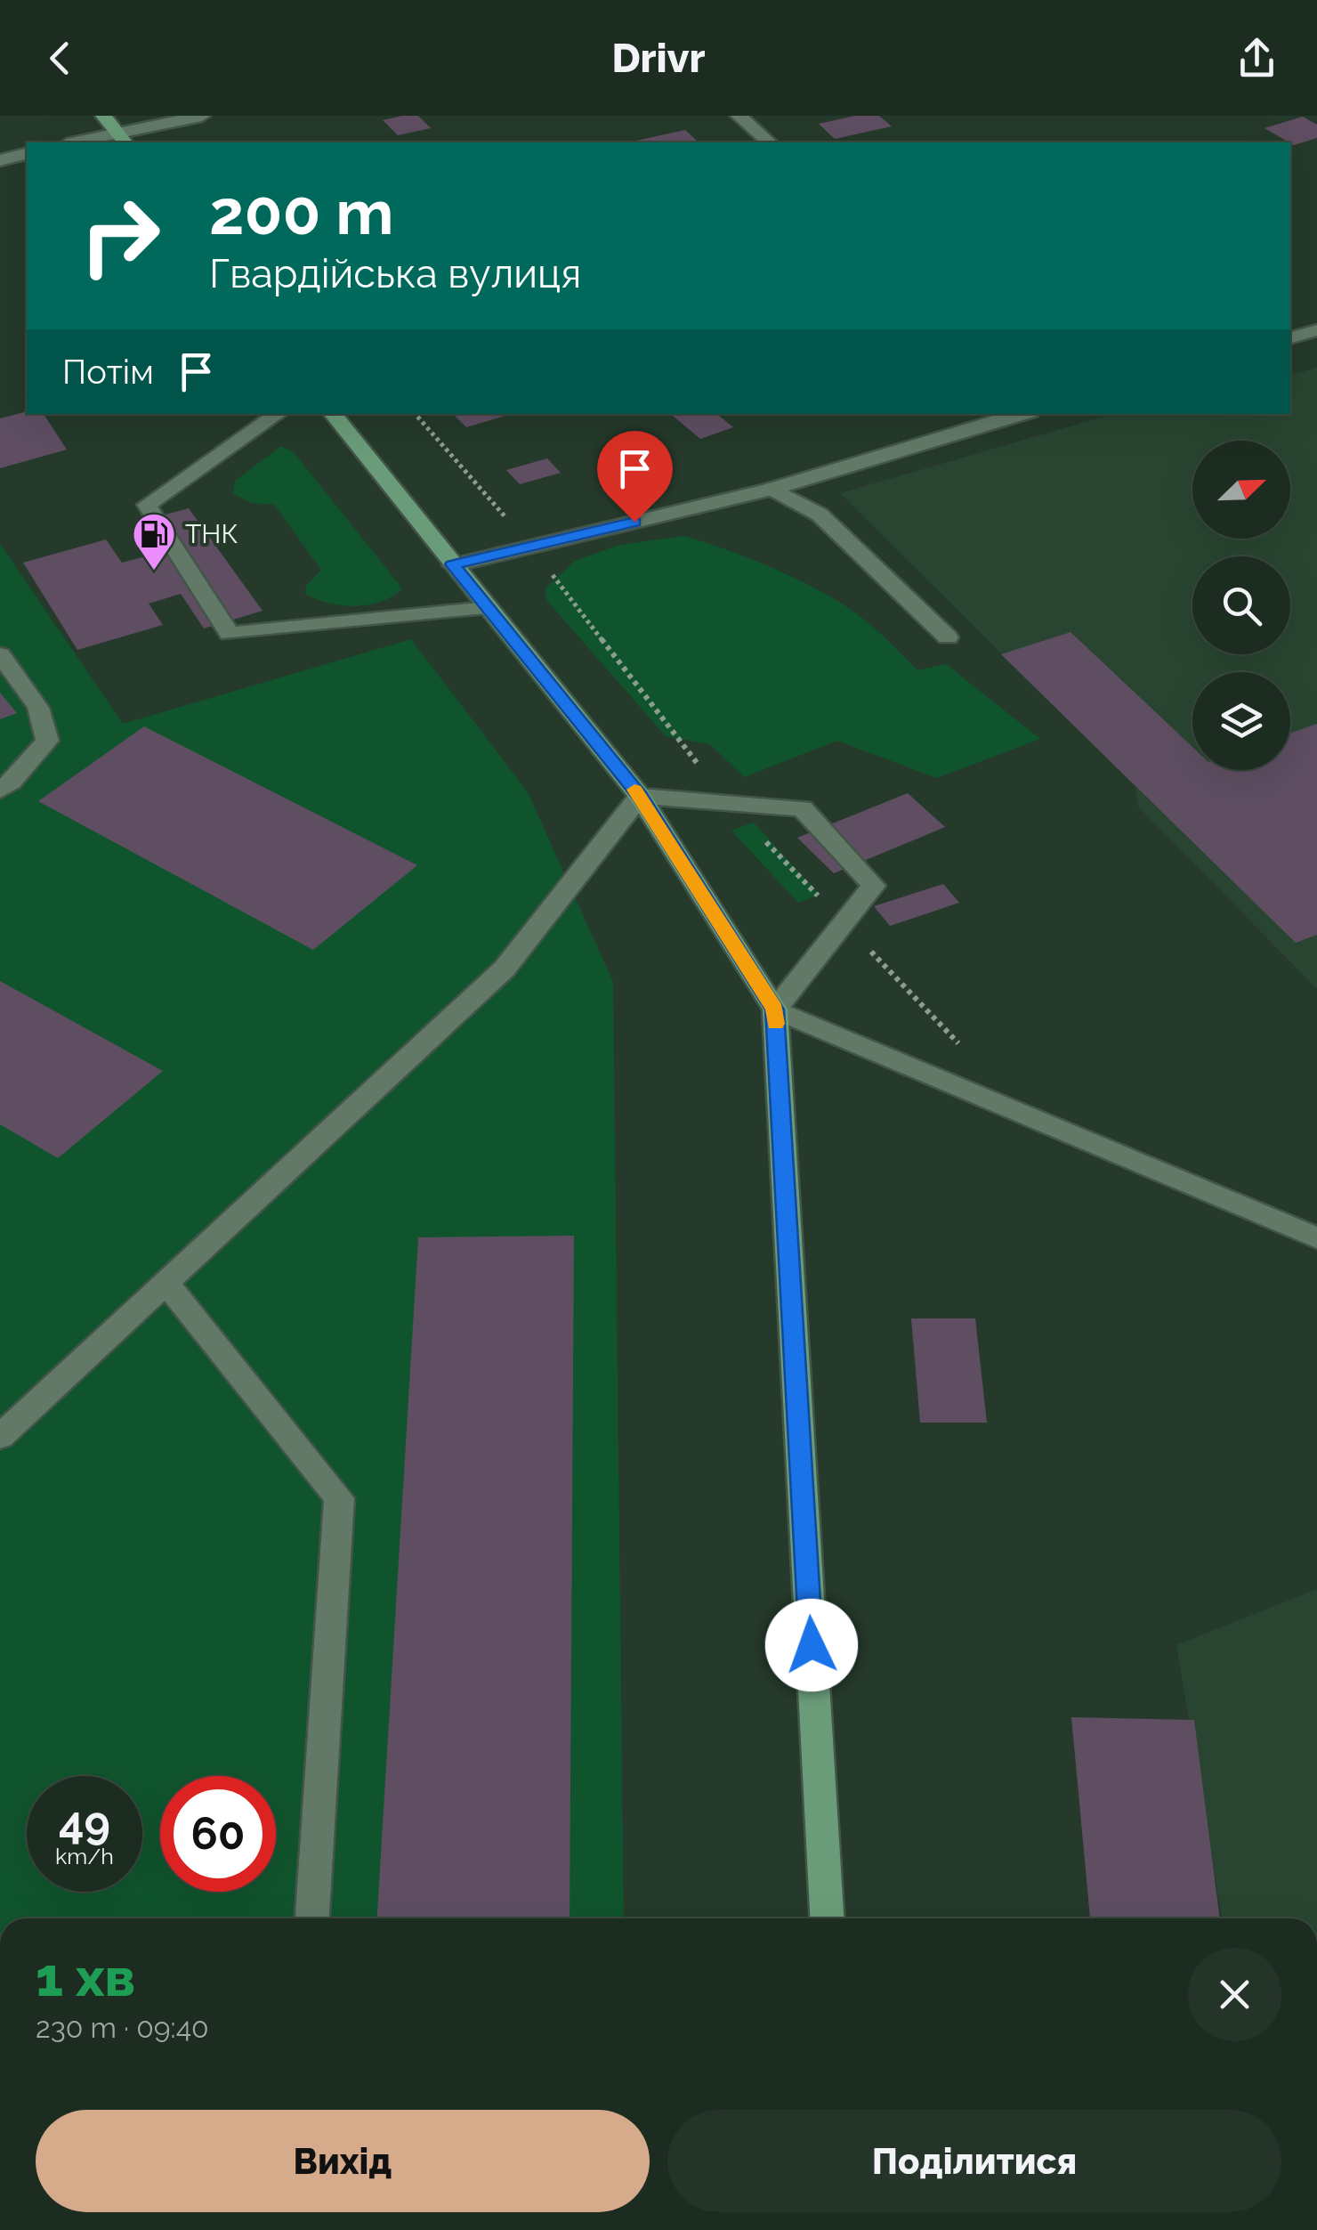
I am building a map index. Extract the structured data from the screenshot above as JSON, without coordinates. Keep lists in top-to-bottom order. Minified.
{"places":{"fuel station":["ТНК"]},"north":"top right","page":{"header":"Drivr","turn":["200 m","Гвардійська вулиця"],"then":"Потім","speed":"49 km/h","limit":"60","heading":["1 хв","230 m · 09:40"],"buttons":["Вихід","Поділитися"]}}
